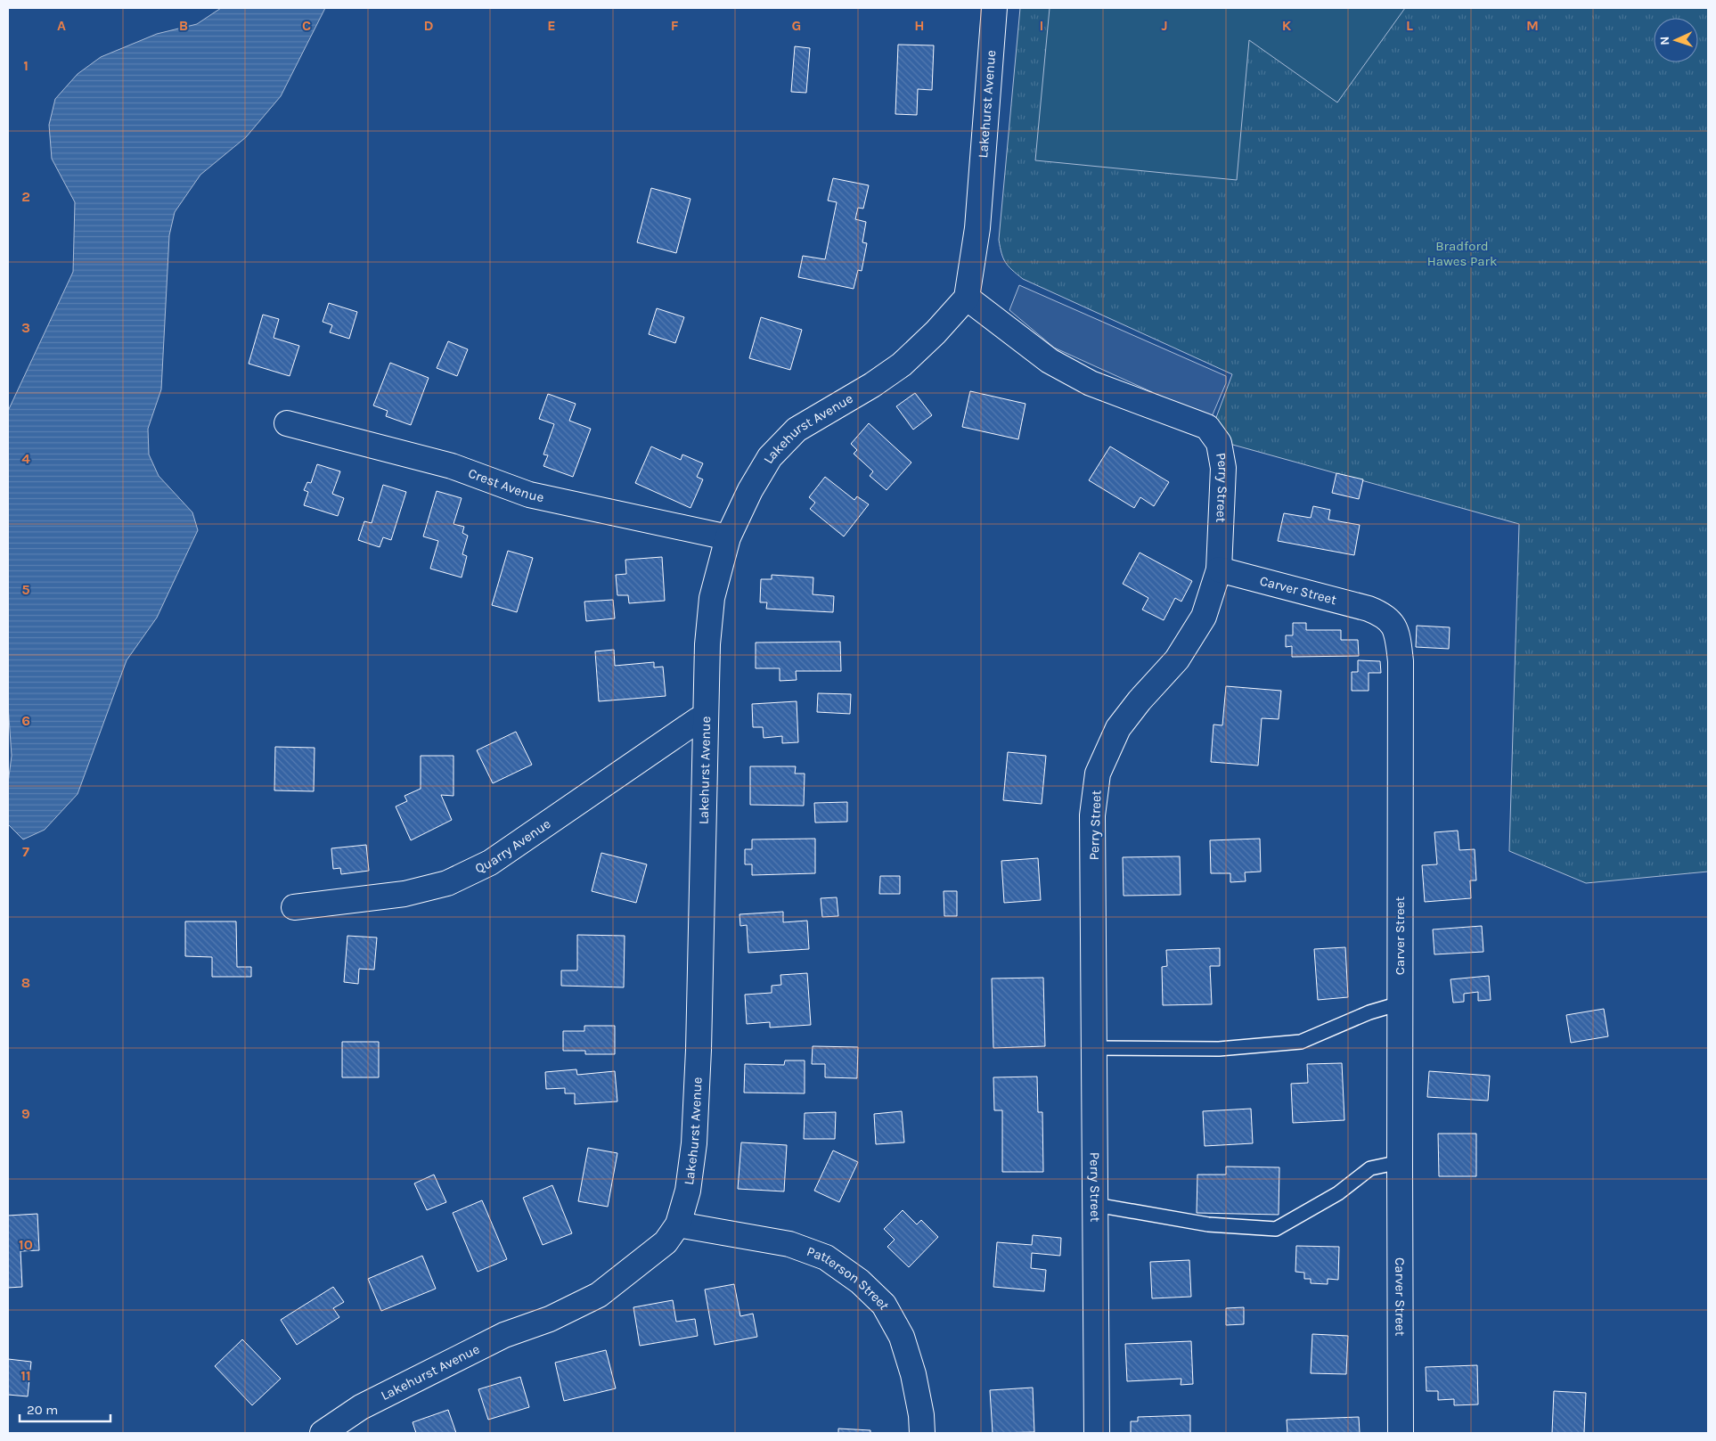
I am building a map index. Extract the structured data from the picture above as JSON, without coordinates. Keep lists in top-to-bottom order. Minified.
{"streets":{"street":["Lakehurst Avenue","Crest Avenue","Perry Street","Carver Street","Quarry Avenue","Patterson Street"]},"crossings":[["Lakehurst Avenue","Crest Avenue"],["Lakehurst Avenue","Perry Street"],["Lakehurst Avenue","Quarry Avenue"],["Lakehurst Avenue","Patterson Street"],["Perry Street","Carver Street"]],"parks":["Bradford Hawes Park"],"scale_bar":"20 m","north":"left","grid":{"columns":["A","B","C","D","E","F","G","H","I","J","K","L","M"],"rows":["1","2","3","4","5","6","7","8","9","10","11"]}}
